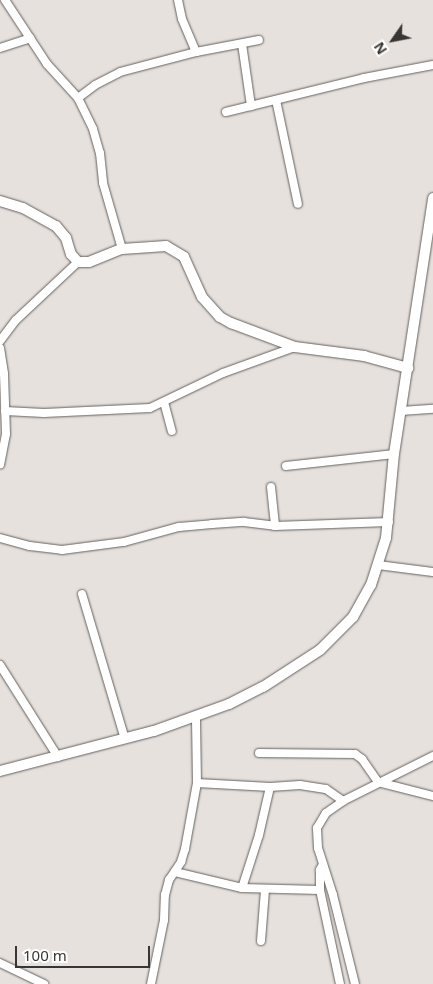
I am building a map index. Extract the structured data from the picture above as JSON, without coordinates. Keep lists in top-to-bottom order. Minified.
{"scale_bar":"100 m","north":"bottom left"}
